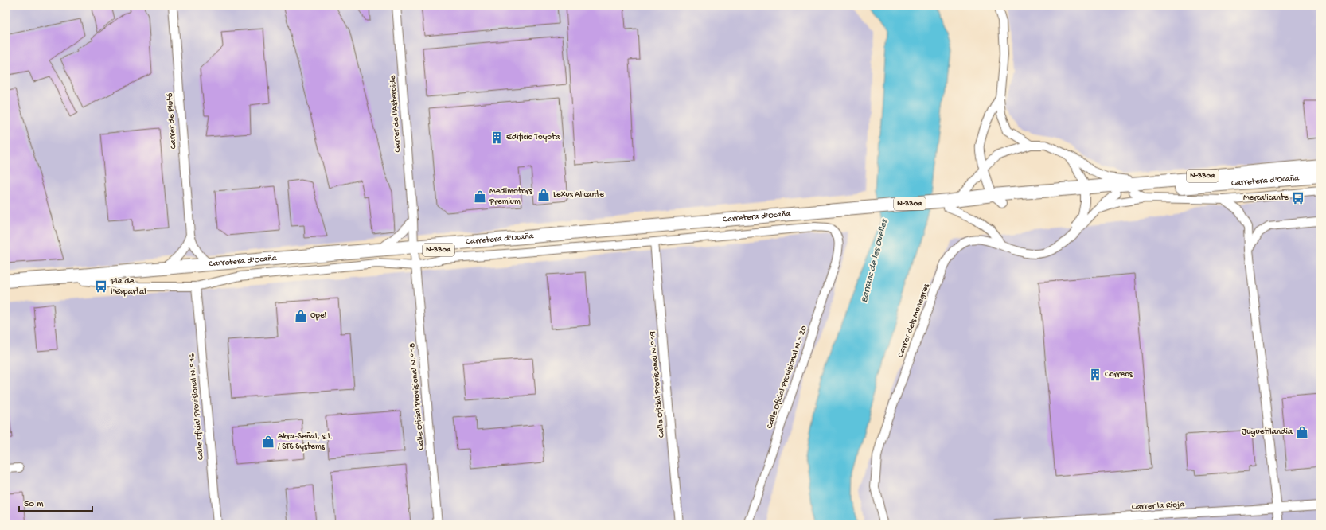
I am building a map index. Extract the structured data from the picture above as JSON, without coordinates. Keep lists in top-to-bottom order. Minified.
{"streets":{"main road":["N-330a","Carretera d'Ocaña"],"street":["Carrer de l'Asteroide","Carrer de Plutó","Carrer dels Monegres","Calle Oficial Provisional N.º 20","Calle Oficial Provisional N.º 19","Calle Oficial Provisional N.º 18","Calle Oficial Provisional N.º 16","Carrer la Rioja"]},"crossings":[["Carrer de l'Asteroide","Carretera d'Ocaña"],["Carrer de l'Asteroide","Calle Oficial Provisional N.º 18"],["Carrer de Plutó","Carretera d'Ocaña"],["Carretera d'Ocaña","Carrer dels Monegres"],["Carretera d'Ocaña","Calle Oficial Provisional N.º 20"],["Carretera d'Ocaña","Calle Oficial Provisional N.º 19"],["Carretera d'Ocaña","Calle Oficial Provisional N.º 18"],["Carretera d'Ocaña","Calle Oficial Provisional N.º 16"]],"water":["Barranc de les Ovelles"],"places":{"building":["Edificio Toyota","Correos"],"shop":["Lexus Alicante","Medimotors Premium","Opel","Juguetilandia","Akra-Señal, s.l. / STS Systems"],"bus stop":["Mercalicante","Pla de l'Espartal"]},"scale_bar":"50 m"}
